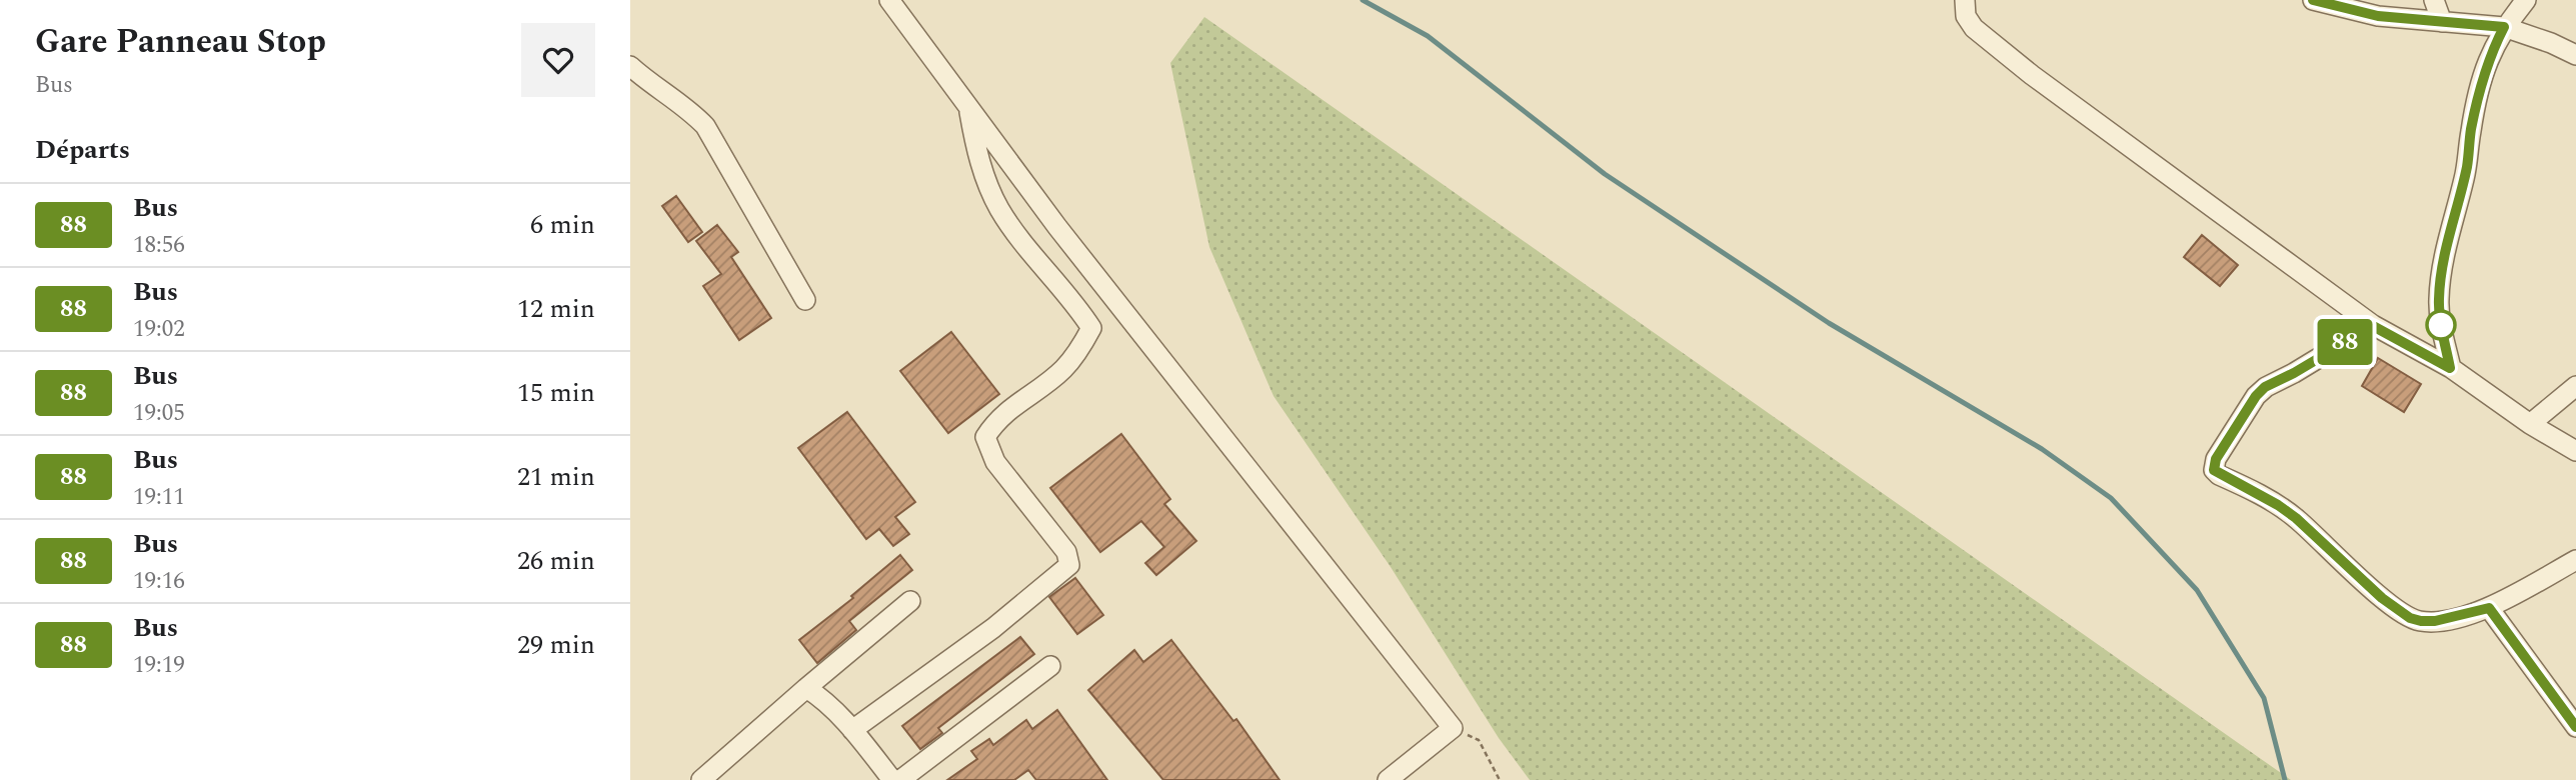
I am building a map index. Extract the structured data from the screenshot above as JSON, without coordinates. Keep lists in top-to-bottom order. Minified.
{"lines":["bus line 88"],"page":{"heading":[["Gare Panneau Stop","Bus"],"Départs"],"on_map":"88","list":[{"mark":"88","name":"Bus","note":"18:56","value":"6 min"},{"mark":"88","name":"Bus","note":"19:02","value":"12 min"},{"mark":"88","name":"Bus","note":"19:05","value":"15 min"},{"mark":"88","name":"Bus","note":"19:11","value":"21 min"},{"mark":"88","name":"Bus","note":"19:16","value":"26 min"},{"mark":"88","name":"Bus","note":"19:19","value":"29 min"}]}}
